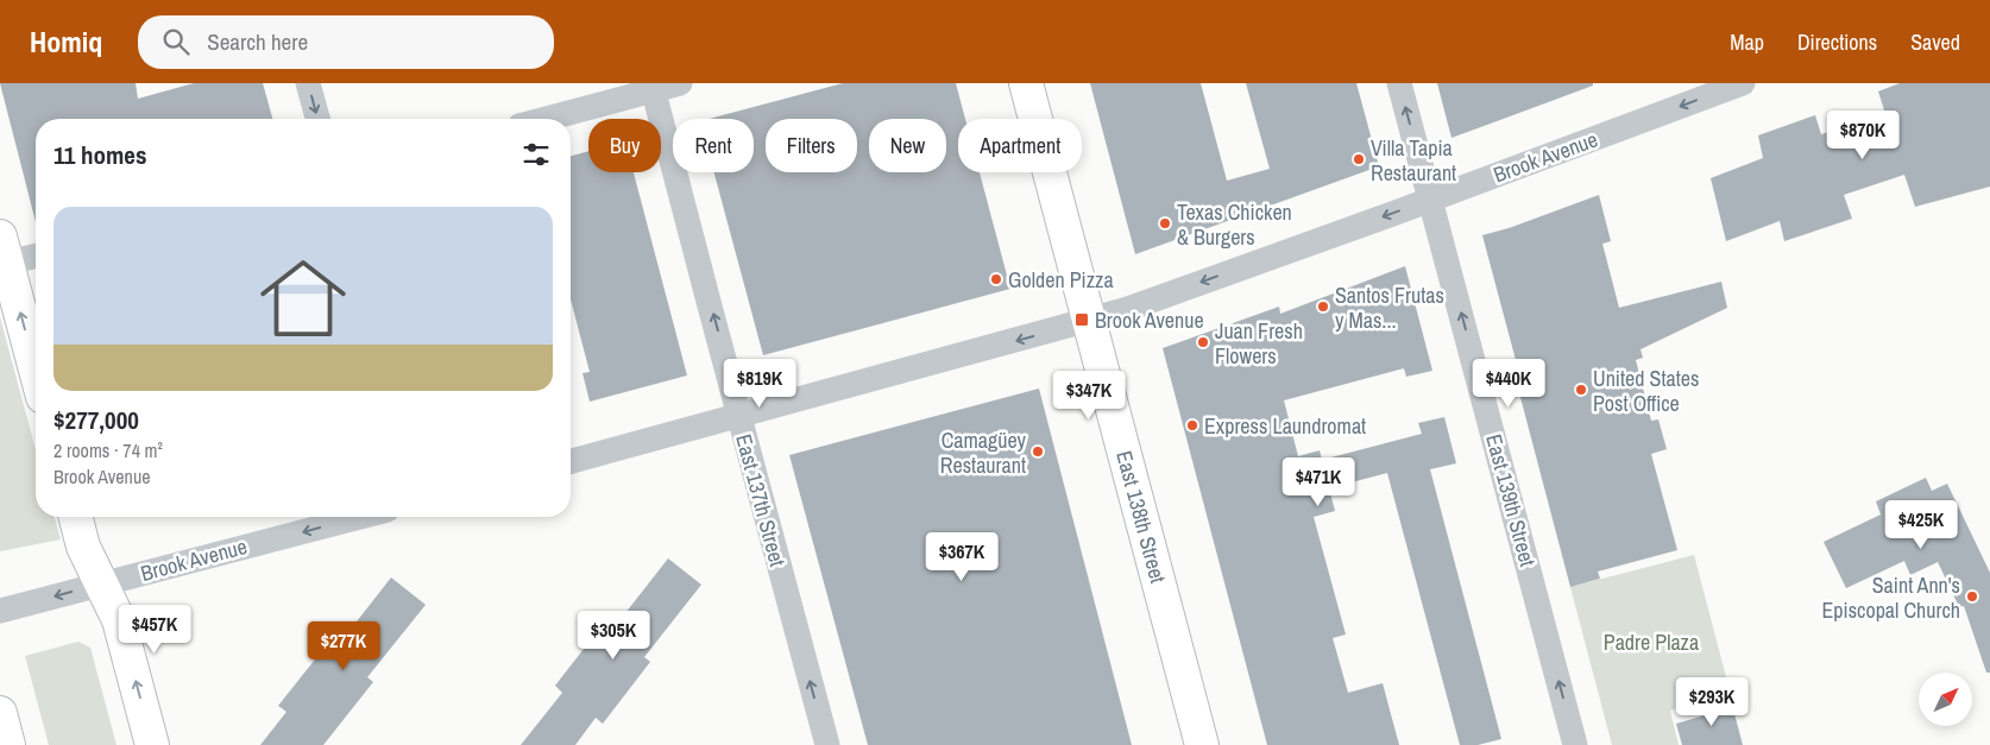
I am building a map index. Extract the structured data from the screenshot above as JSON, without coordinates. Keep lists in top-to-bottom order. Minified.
{"streets":{"main road":["East 138th Street"],"street":["Brook Avenue","East 137th Street","East 139th Street"]},"crossings":[["Brook Avenue","East 137th Street"],["Brook Avenue","East 139th Street"],["Brook Avenue","East 138th Street"]],"one_way":["Brook Avenue","East 137th Street","East 139th Street"],"parks":["Padre Plaza"],"places":{"other":["Villa Tapia Restaurant","Texas Chicken & Burgers","Golden Pizza","Santos Frutas y Mas...","Juan Fresh Flowers","United States Post Office","Express Laundromat","Camagüey Restaurant","Saint Ann's Episcopal Church"],"transit":["Brook Avenue"]},"north":"top right","page":{"header":"Homiq","search":"Search here","nav":["Map","Directions","Saved"],"price":["$870K","$819K","$440K","$347K","$471K","$425K","$367K","$457K","$305K","$277K","$293K"],"chip":["Buy","Rent","Filters","New","Apartment"],"heading":"11 homes","list":[{"name":"$277,000","note":"2 rooms · 74 m² · Brook Avenue"}]}}
